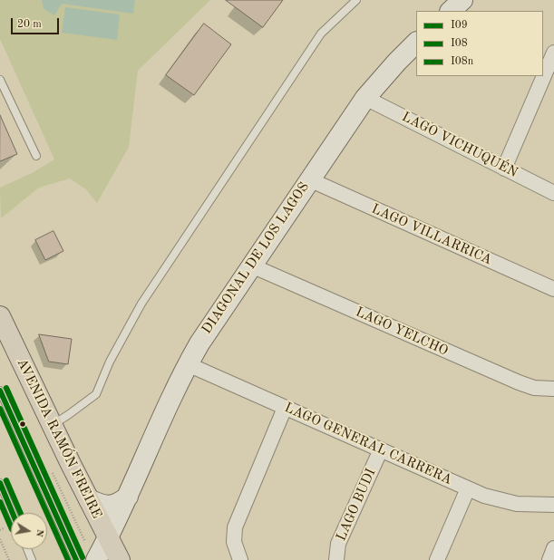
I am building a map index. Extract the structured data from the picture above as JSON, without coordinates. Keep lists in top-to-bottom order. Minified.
{"streets":{"main road":["DIAGONAL DE LOS LAGOS","AVENIDA RAMÓN FREIRE"],"street":["LAGO VICHUQUÉN","LAGO VILLARRICA","LAGO YELCHO","LAGO GENERAL CARRERA","LAGO BUDI"]},"crossings":[["LAGO VICHUQUÉN","DIAGONAL DE LOS LAGOS"],["LAGO VILLARRICA","DIAGONAL DE LOS LAGOS"],["DIAGONAL DE LOS LAGOS","LAGO YELCHO"],["DIAGONAL DE LOS LAGOS","AVENIDA RAMÓN FREIRE"],["DIAGONAL DE LOS LAGOS","LAGO GENERAL CARRERA"],["LAGO GENERAL CARRERA","LAGO BUDI"]],"lines":["transit line I08n","transit line I09","transit line I08"],"legend":["I09","I08","I08n"],"scale_bar":"20 m","north":"right"}
